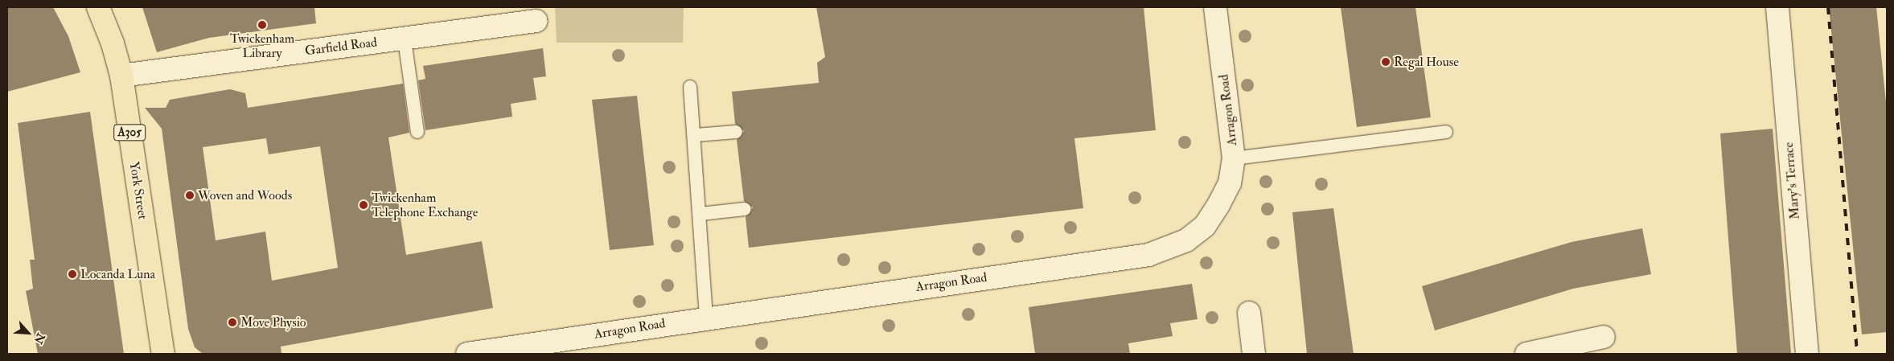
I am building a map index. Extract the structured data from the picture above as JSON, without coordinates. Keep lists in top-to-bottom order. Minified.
{"streets":{"main road":["A305","York Street"],"street":["Garfield Road","Arragon Road","Mary's Terrace"]},"crossings":[["Garfield Road","York Street"]],"places":["Twickenham Library","Regal House","Woven and Woods","Twickenham Telephone Exchange","Locanda Luna","Move Physio"],"north":"bottom right"}
